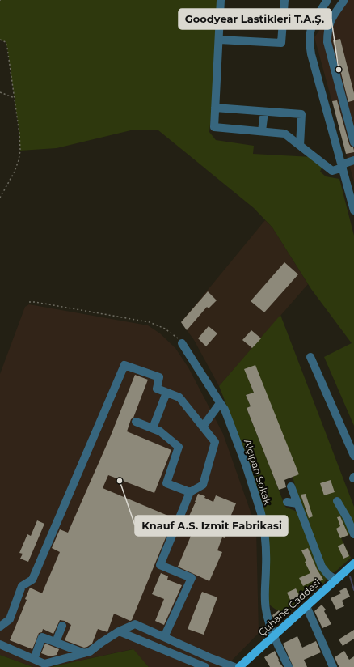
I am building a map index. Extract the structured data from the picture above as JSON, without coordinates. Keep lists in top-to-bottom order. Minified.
{"streets":{"main road":["Çuhane Caddesi"],"street":["Alçıpan Sokak"]},"crossings":[["Alçıpan Sokak","Çuhane Caddesi"]],"places":["Goodyear Lastikleri T.A.Ş.","Knauf A.S. Izmit Fabrikasi"]}
